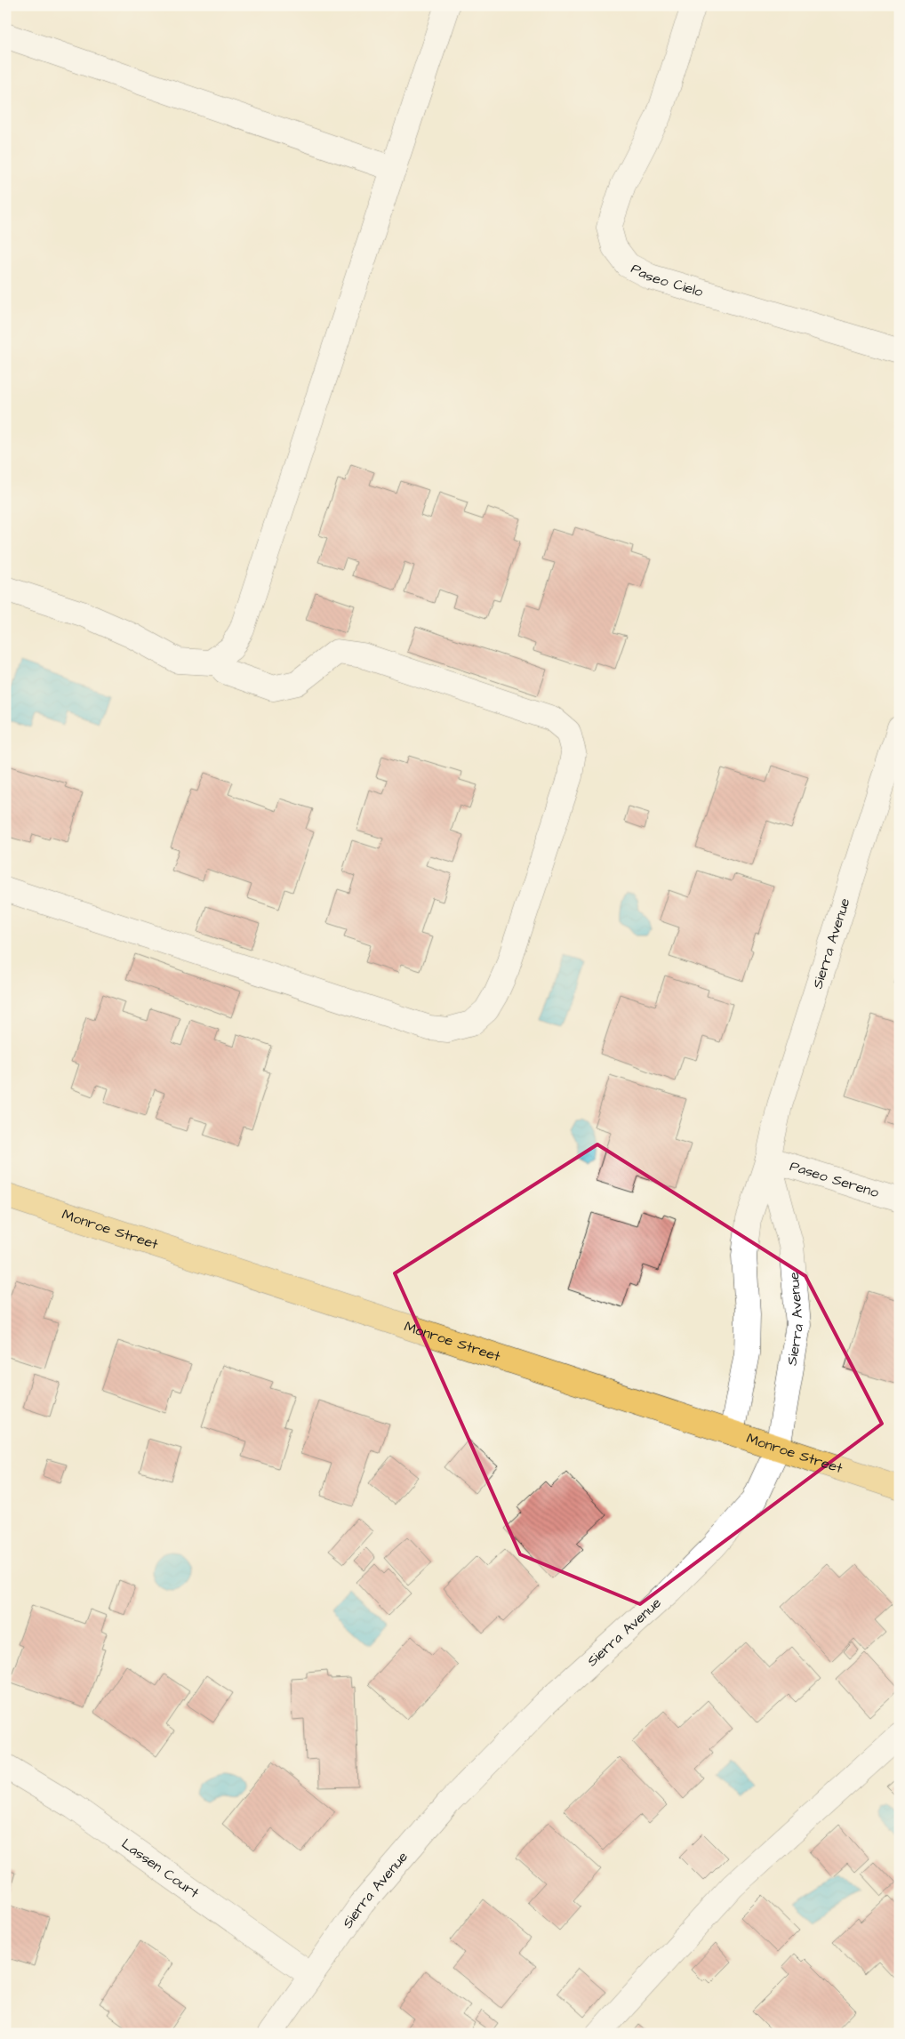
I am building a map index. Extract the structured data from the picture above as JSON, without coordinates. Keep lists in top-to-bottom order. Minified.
{"streets":{"main road":["Monroe Street"],"street":["Paseo Cielo","Sierra Avenue","Paseo Sereno","Lassen Court"]},"crossings":[["Sierra Avenue","Paseo Sereno"],["Sierra Avenue","Monroe Street"],["Sierra Avenue","Lassen Court"]]}
